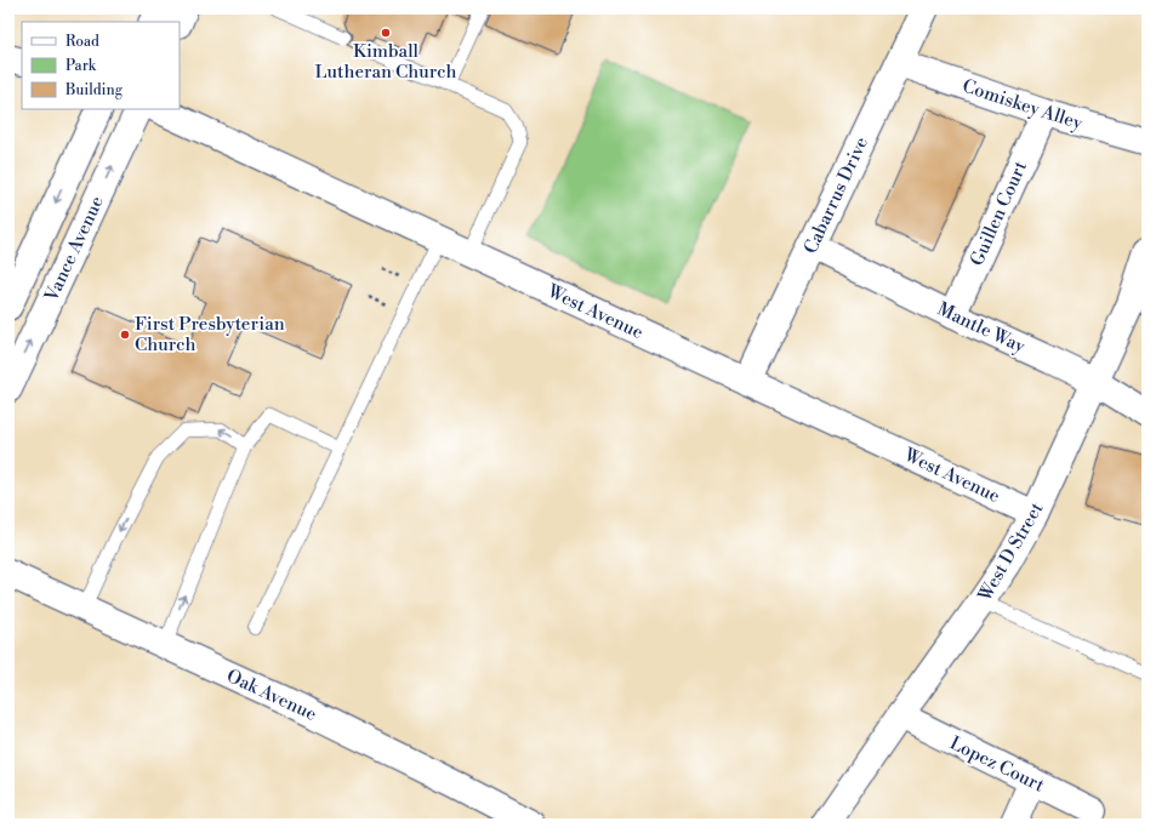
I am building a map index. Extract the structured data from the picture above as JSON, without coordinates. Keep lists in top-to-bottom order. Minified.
{"streets":{"street":["Comiskey Alley","Cabarrus Drive","Guillen Court","Vance Avenue","West Avenue","Mantle Way","West D Street","Oak Avenue","Lopez Court"]},"crossings":[["Comiskey Alley","Cabarrus Drive"],["Comiskey Alley","Guillen Court"],["Cabarrus Drive","West Avenue"],["Cabarrus Drive","Mantle Way"],["Guillen Court","Mantle Way"],["West Avenue","West D Street"],["Mantle Way","West D Street"],["West D Street","Lopez Court"]],"places":["Kimball Lutheran Church","First Presbyterian Church"],"legend":["Road","Park","Building"]}
